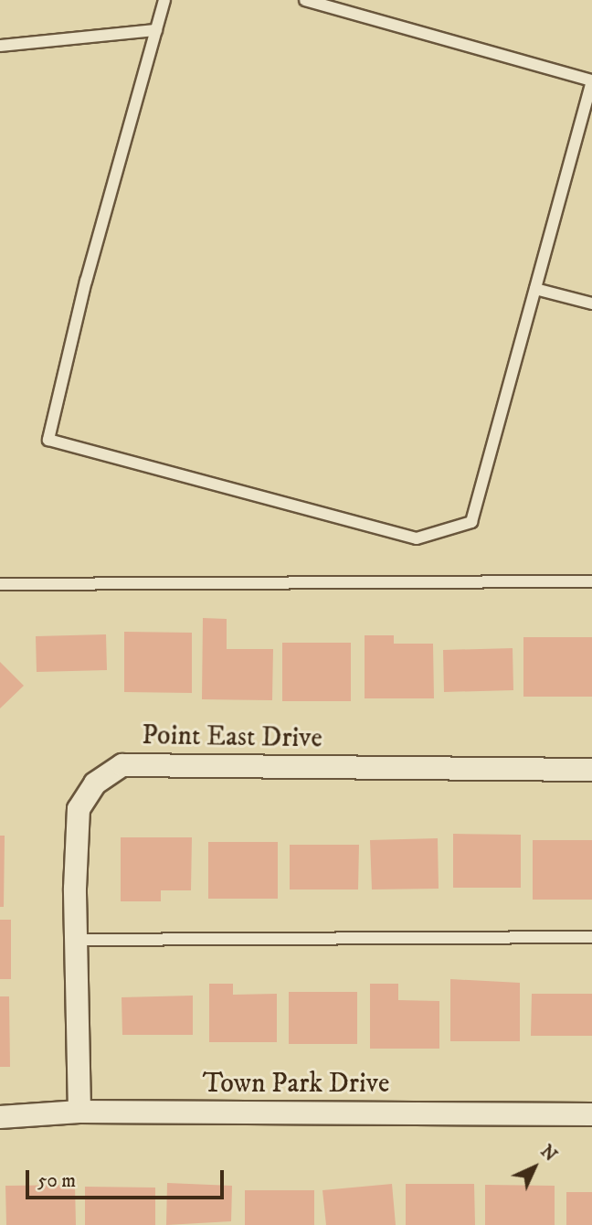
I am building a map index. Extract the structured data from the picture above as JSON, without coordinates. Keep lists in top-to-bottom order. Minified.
{"streets":{"street":["Point East Drive","Town Park Drive"]},"crossings":[["Point East Drive","Town Park Drive"]],"scale_bar":"50 m","north":"top right"}
